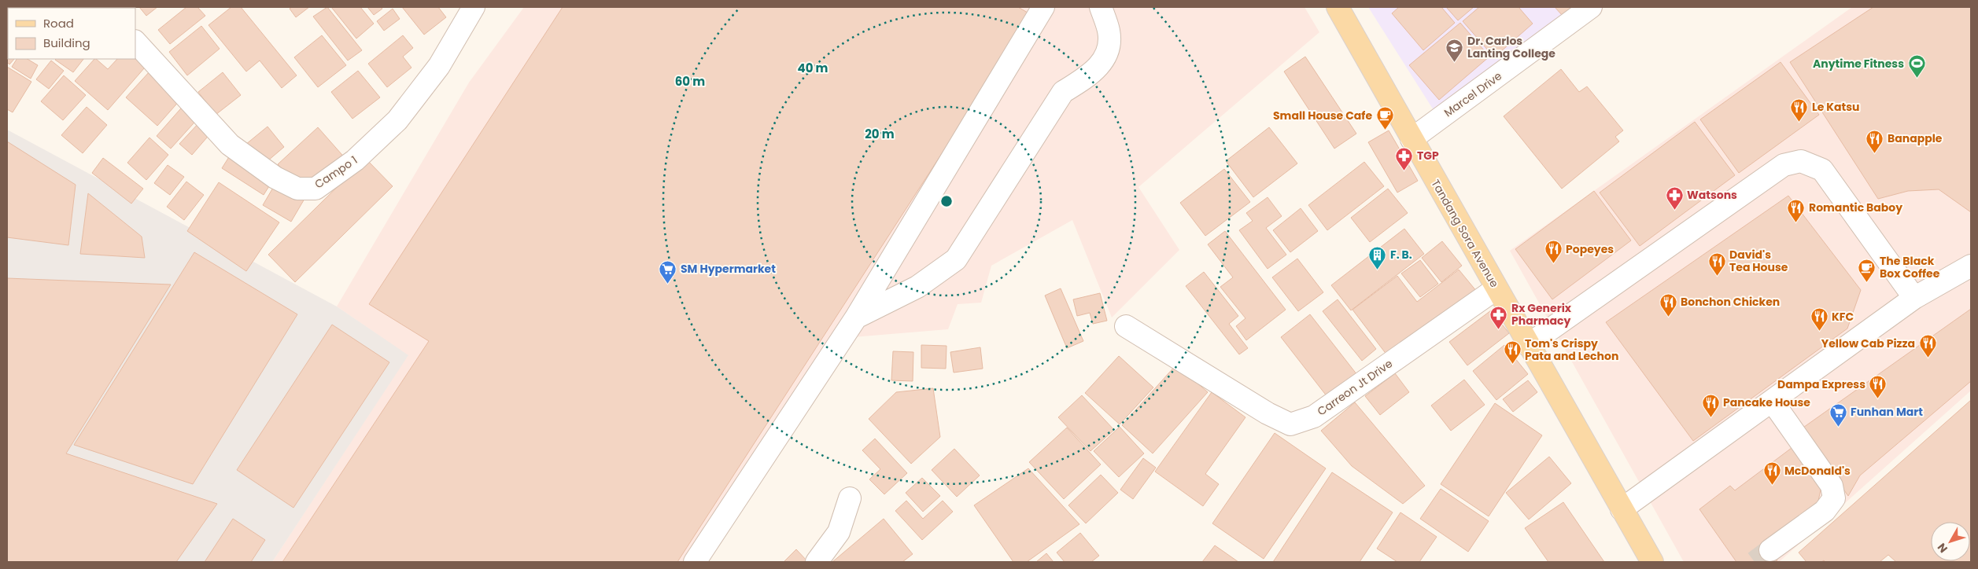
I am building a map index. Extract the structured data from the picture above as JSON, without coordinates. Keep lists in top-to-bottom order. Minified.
{"streets":{"main road":["Tandang Sora Avenue"],"street":["Marcel Drive","Campo 1","Carreon Jt Drive"]},"crossings":[["Marcel Drive","Tandang Sora Avenue"],["Tandang Sora Avenue","Carreon Jt Drive"]],"places":{"school or university":["Dr. Carlos Lanting College"],"sports":["Anytime Fitness"],"restaurant":["Le Katsu","Banapple","Romantic Baboy","Popeyes","David's Tea House","Bonchon Chicken","KFC","Yellow Cab Pizza","Tom's Crispy Pata and Lechon","Dampa Express","Pancake House","McDonald's"],"cafe":["Small House Cafe","The Black Box Coffee"],"pharmacy":["TGP","Watsons","Rx Generix Pharmacy"],"building":["F. B."],"supermarket":["SM Hypermarket","Funhan Mart"]},"legend":["Road","Building"],"north":"bottom left","rings":["40 m","60 m","20 m"]}
